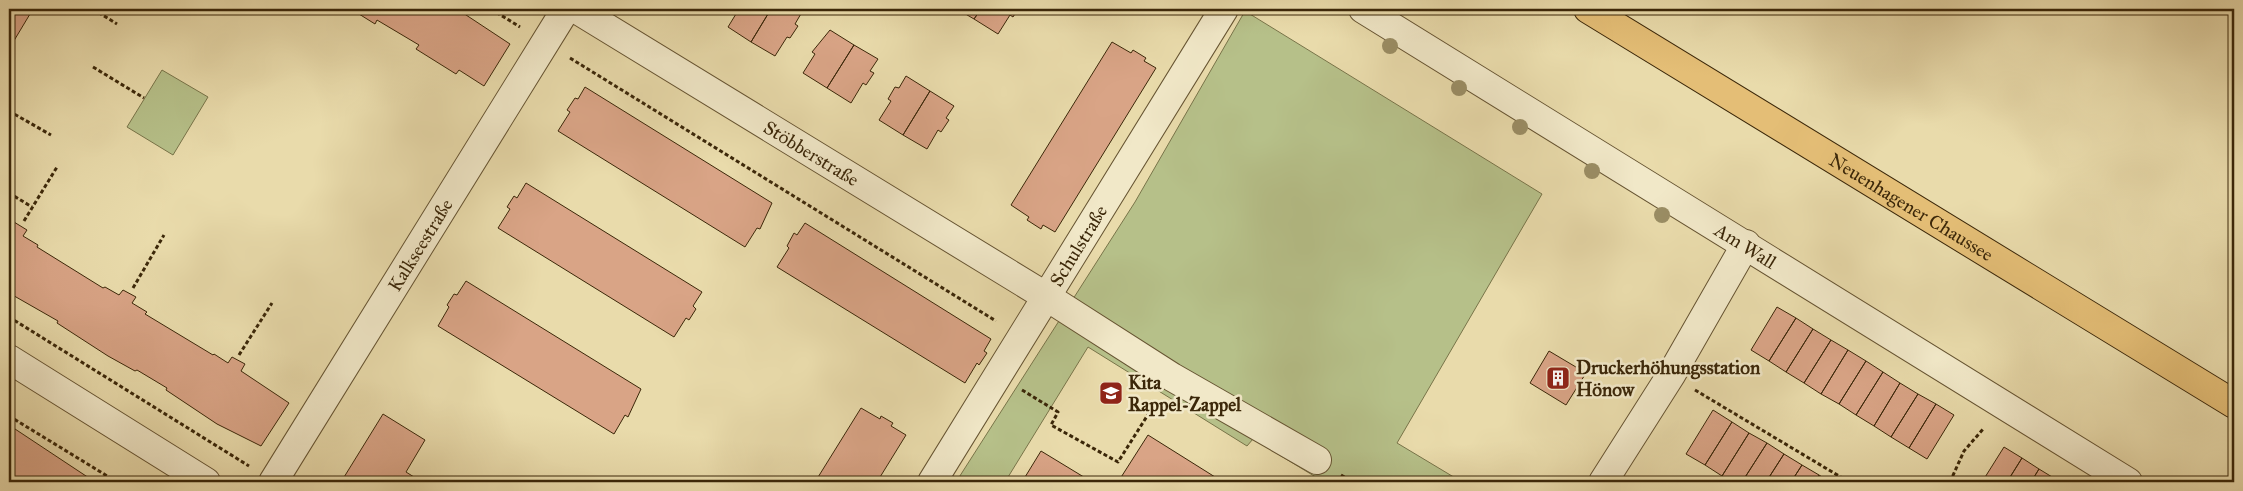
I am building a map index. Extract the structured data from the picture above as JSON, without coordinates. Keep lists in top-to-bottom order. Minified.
{"streets":{"main road":["Neuenhagener Chaussee"],"street":["Stöbberstraße","Am Wall","Kalkseestraße","Schulstraße"]},"crossings":[["Stöbberstraße","Schulstraße"]],"places":{"building":["Druckerhöhungsstation Hönow"],"school or university":["Kita Rappel-Zappel"]}}
